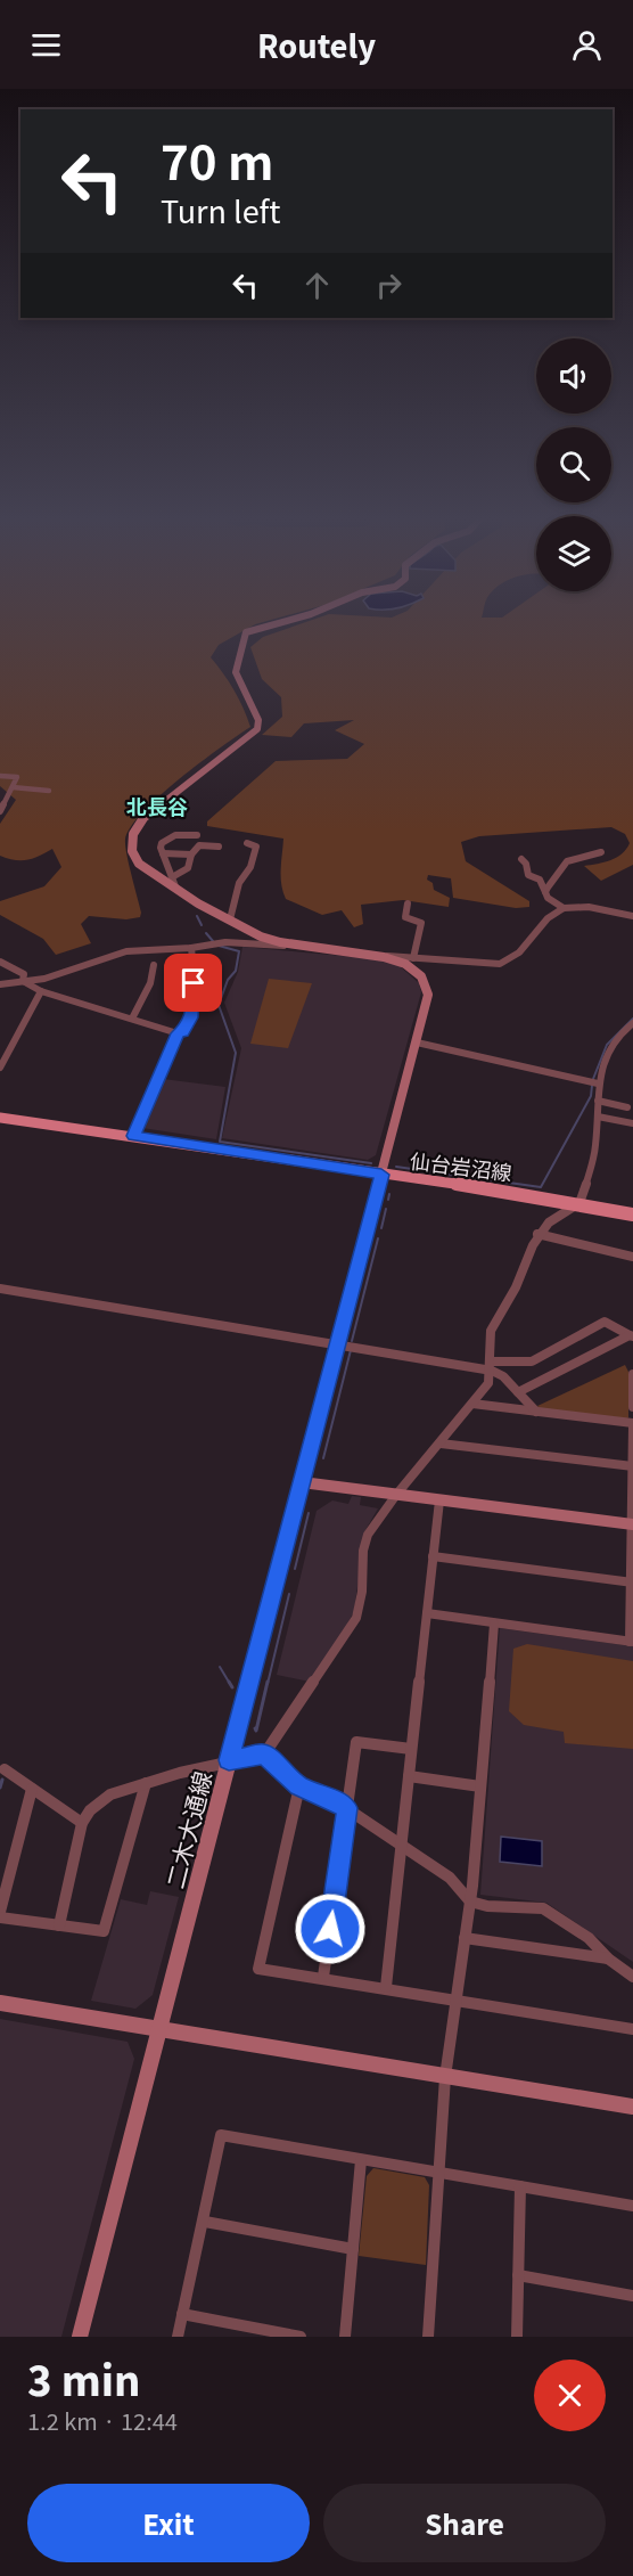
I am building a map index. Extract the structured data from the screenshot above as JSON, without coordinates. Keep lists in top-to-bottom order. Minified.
{"streets":{"main road":["仙台岩沼線"],"street":["二木大通線"]},"crossings":[["仙台岩沼線","二木大通線"]],"districts":["北長谷"],"page":{"header":"Routely","turn":["70 m","Turn left"],"heading":["3 min","1.2 km · 12:44"],"buttons":["Exit","Share"]}}
